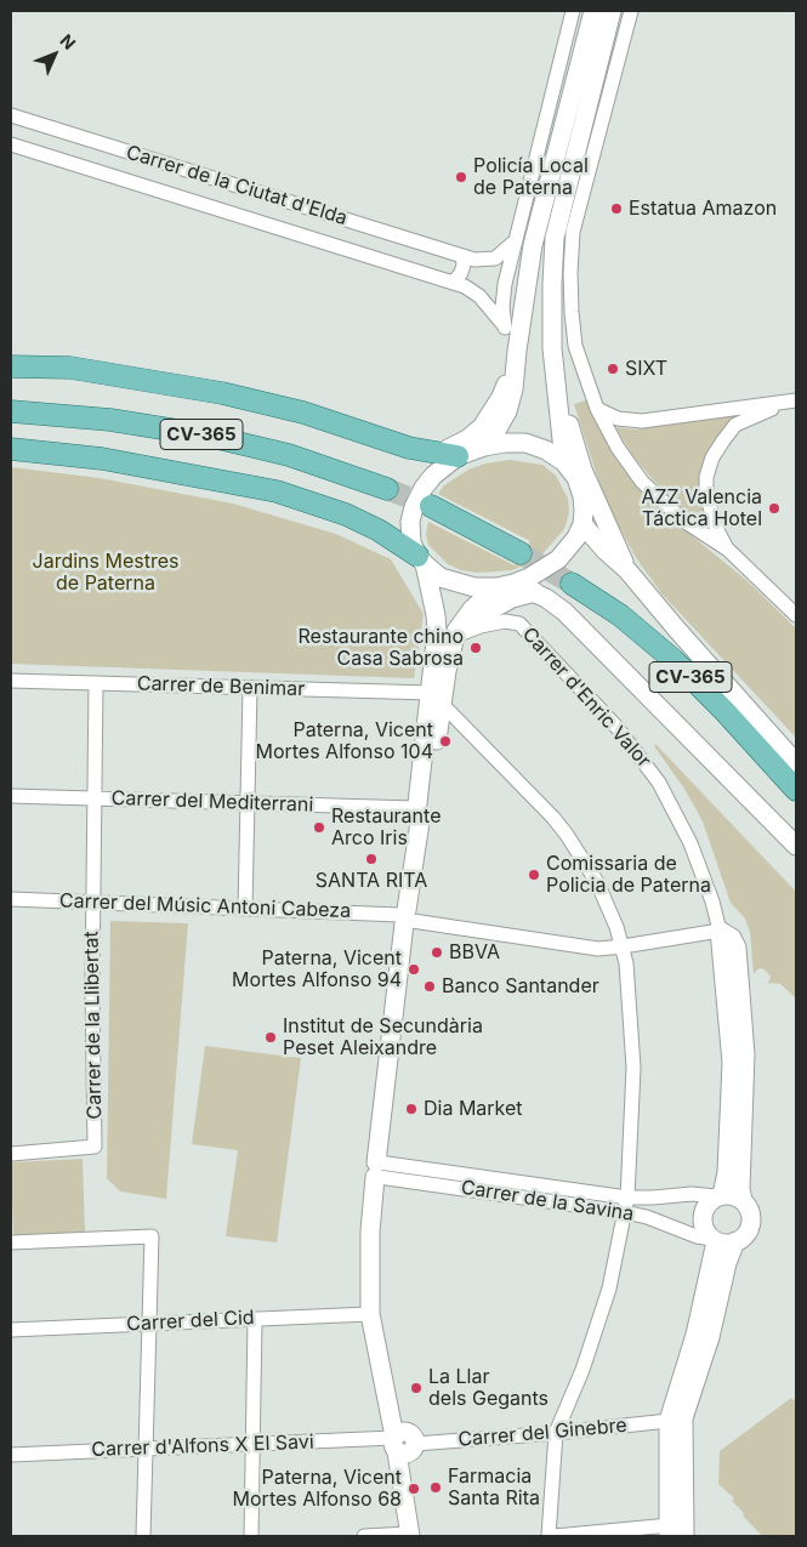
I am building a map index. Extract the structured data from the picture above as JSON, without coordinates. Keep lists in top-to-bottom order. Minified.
{"streets":{"main road":["CV-365"],"street":["Carrer de la Ciutat d'Elda","Carrer de Benimar","Carrer d'Enric Valor","Carrer del Mediterrani","Carrer del Músic Antoni Cabeza","Carrer de la Llibertat","Carrer de la Savina","Carrer del Cid","Carrer del Ginebre","Carrer d'Alfons X El Savi"]},"crossings":[["Carrer de Benimar","Carrer de la Llibertat"],["Carrer d'Enric Valor","Carrer del Músic Antoni Cabeza"],["Carrer d'Enric Valor","Carrer de la Savina"],["Carrer del Mediterrani","Carrer de la Llibertat"],["Carrer del Músic Antoni Cabeza","Carrer de la Llibertat"],["Carrer del Ginebre","Carrer d'Alfons X El Savi"]],"parks":["Jardins Mestres de Paterna"],"places":["Policía Local de Paterna","Estatua Amazon","SIXT","AZZ Valencia Táctica Hotel","Restaurante chino Casa Sabrosa","Paterna, Vicent Mortes Alfonso 104","Restaurante Arco Iris","SANTA RITA","Comissaria de Policia de Paterna","BBVA","Paterna, Vicent Mortes Alfonso 94","Banco Santander","Institut de Secundària Peset Aleixandre","Dia Market","La Llar dels Gegants","Farmacia Santa Rita","Paterna, Vicent Mortes Alfonso 68"],"north":"top right"}
